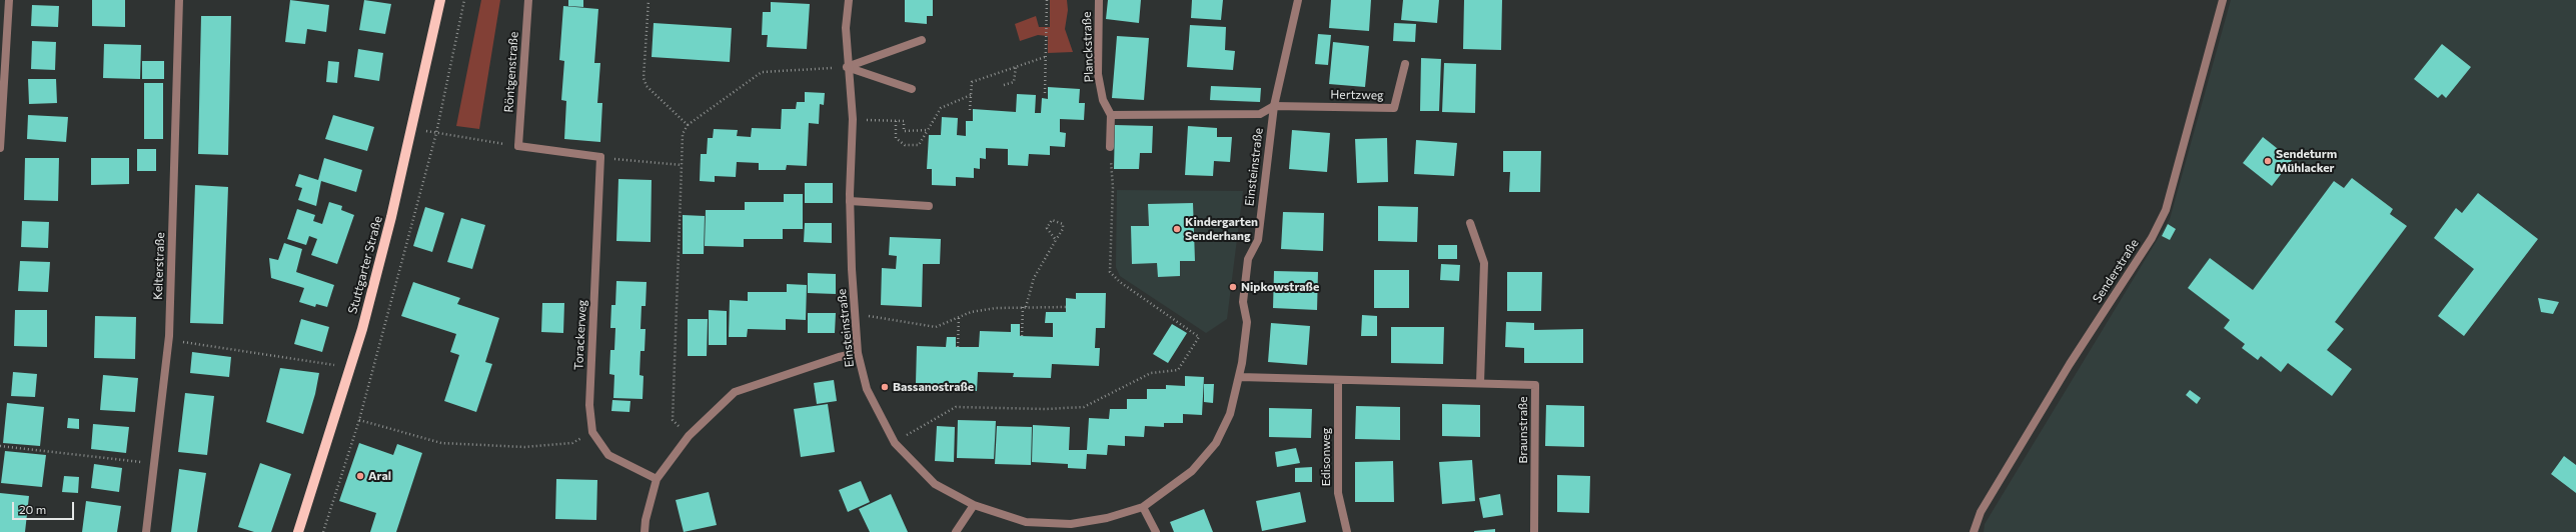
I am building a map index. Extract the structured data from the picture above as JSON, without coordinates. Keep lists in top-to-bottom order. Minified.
{"streets":{"main road":["Stuttgarter Straße"],"street":["Planckstraße","Röntgenstraße","Hertzweg","Einsteinstraße","Kelterstraße","Senderstraße","Torackerweg","Braunstraße","Edisonweg"]},"crossings":[["Hertzweg","Einsteinstraße"]],"places":["Sendeturm Mühlacker","Kindergarten Senderhang","Nipkowstraße","Bassanostraße","Aral"],"scale_bar":"20 m"}
